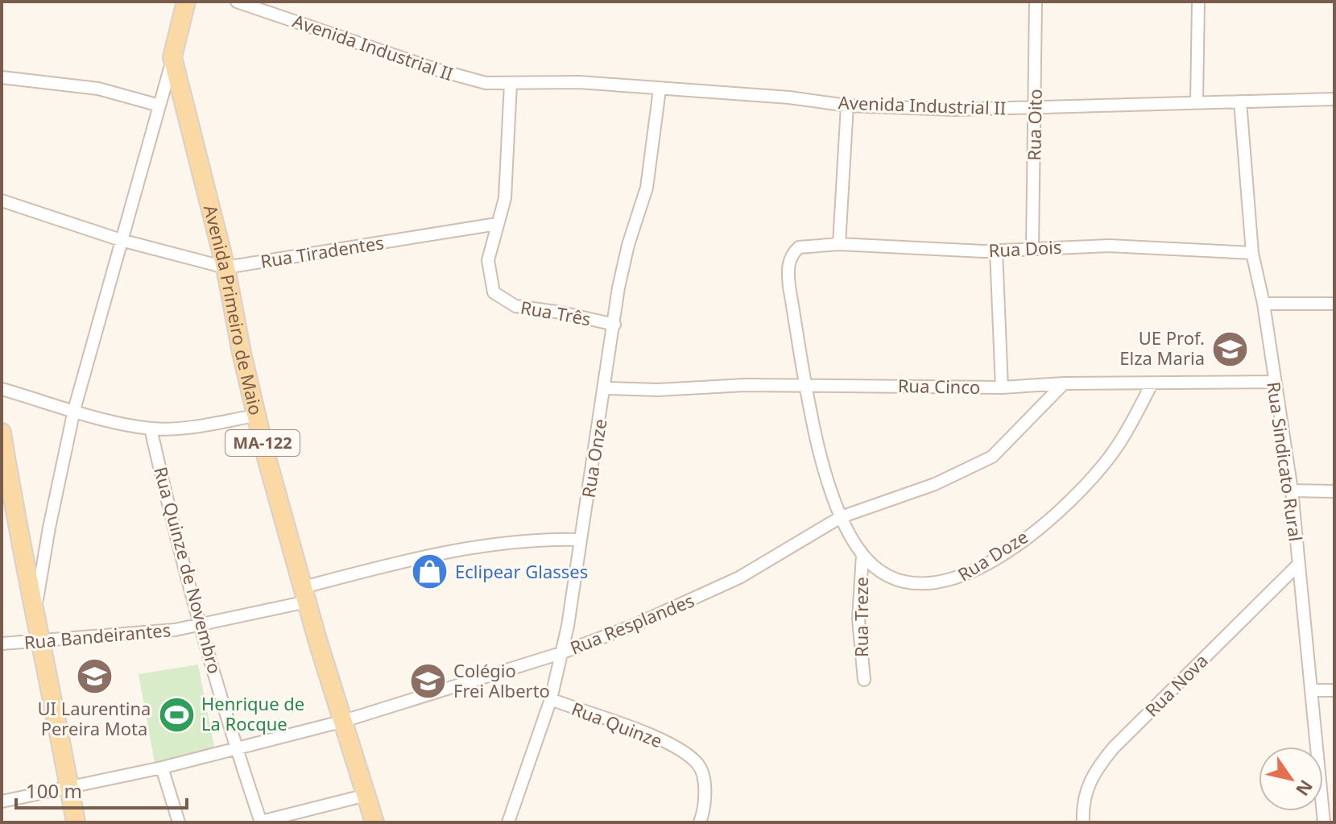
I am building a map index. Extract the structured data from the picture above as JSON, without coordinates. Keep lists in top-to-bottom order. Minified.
{"streets":{"main road":["Avenida Primeiro de Maio","MA-122"],"street":["Avenida Industrial II","Rua Oito","Rua Dois","Rua Tiradentes","Rua Três","Rua Cinco","Rua Onze","Rua Sindicato Rural","Rua Doze","Rua Quinze de Novembro","Rua Treze","Rua Resplandes","Rua Bandeirantes","Rua Nova","Rua Quinze"]},"crossings":[["Avenida Industrial II","Rua Oito"],["Avenida Industrial II","Rua Onze"],["Avenida Industrial II","Rua Sindicato Rural"],["Rua Oito","Rua Dois"],["Rua Dois","Rua Sindicato Rural"],["Rua Dois","Rua Doze"],["Rua Tiradentes","Avenida Primeiro de Maio"],["Rua Tiradentes","Rua Três"],["Avenida Primeiro de Maio","MA-122"],["Avenida Primeiro de Maio","Rua Resplandes"],["Avenida Primeiro de Maio","Rua Bandeirantes"],["Rua Três","Rua Onze"],["Rua Cinco","Rua Onze"],["Rua Cinco","Rua Sindicato Rural"],["Rua Cinco","Rua Doze"],["Rua Cinco","Rua Resplandes"],["Rua Onze","Rua Resplandes"],["Rua Onze","Rua Bandeirantes"],["Rua Onze","Rua Quinze"],["Rua Sindicato Rural","Rua Nova"],["Rua Doze","Rua Treze"],["Rua Doze","Rua Resplandes"],["Rua Quinze de Novembro","Rua Resplandes"],["Rua Quinze de Novembro","Rua Bandeirantes"]],"places":{"school or university":["UE Prof. Elza Maria","UI Laurentina Pereira Mota","Colégio Frei Alberto"],"shop":["Eclipear Glasses"],"sports":["Henrique de La Rocque"]},"scale_bar":"100 m","north":"bottom right"}
